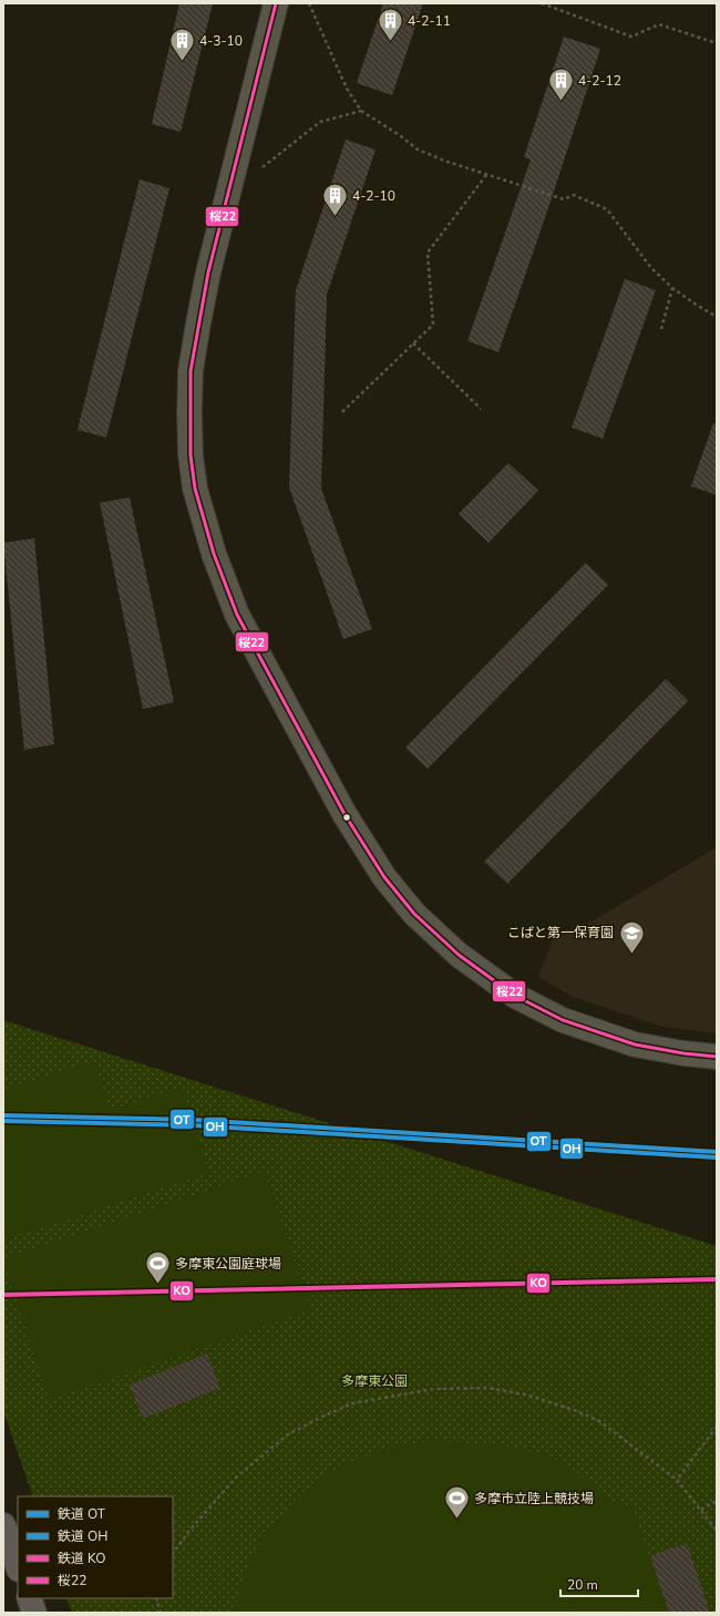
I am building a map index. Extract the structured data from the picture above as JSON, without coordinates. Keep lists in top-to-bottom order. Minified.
{"parks":["多摩東公園"],"places":{"building":["4-2-11","4-3-10","4-2-12","4-2-10"],"school or university":["こばと第一保育園"],"sports":["多摩東公園庭球場","多摩市立陸上競技場"]},"lines":["transit line 桜22","rail line OT","rail line OH","rail line KO"],"legend":["鉄道 OT","鉄道 OH","鉄道 KO","桜22"],"scale_bar":"20 m"}
